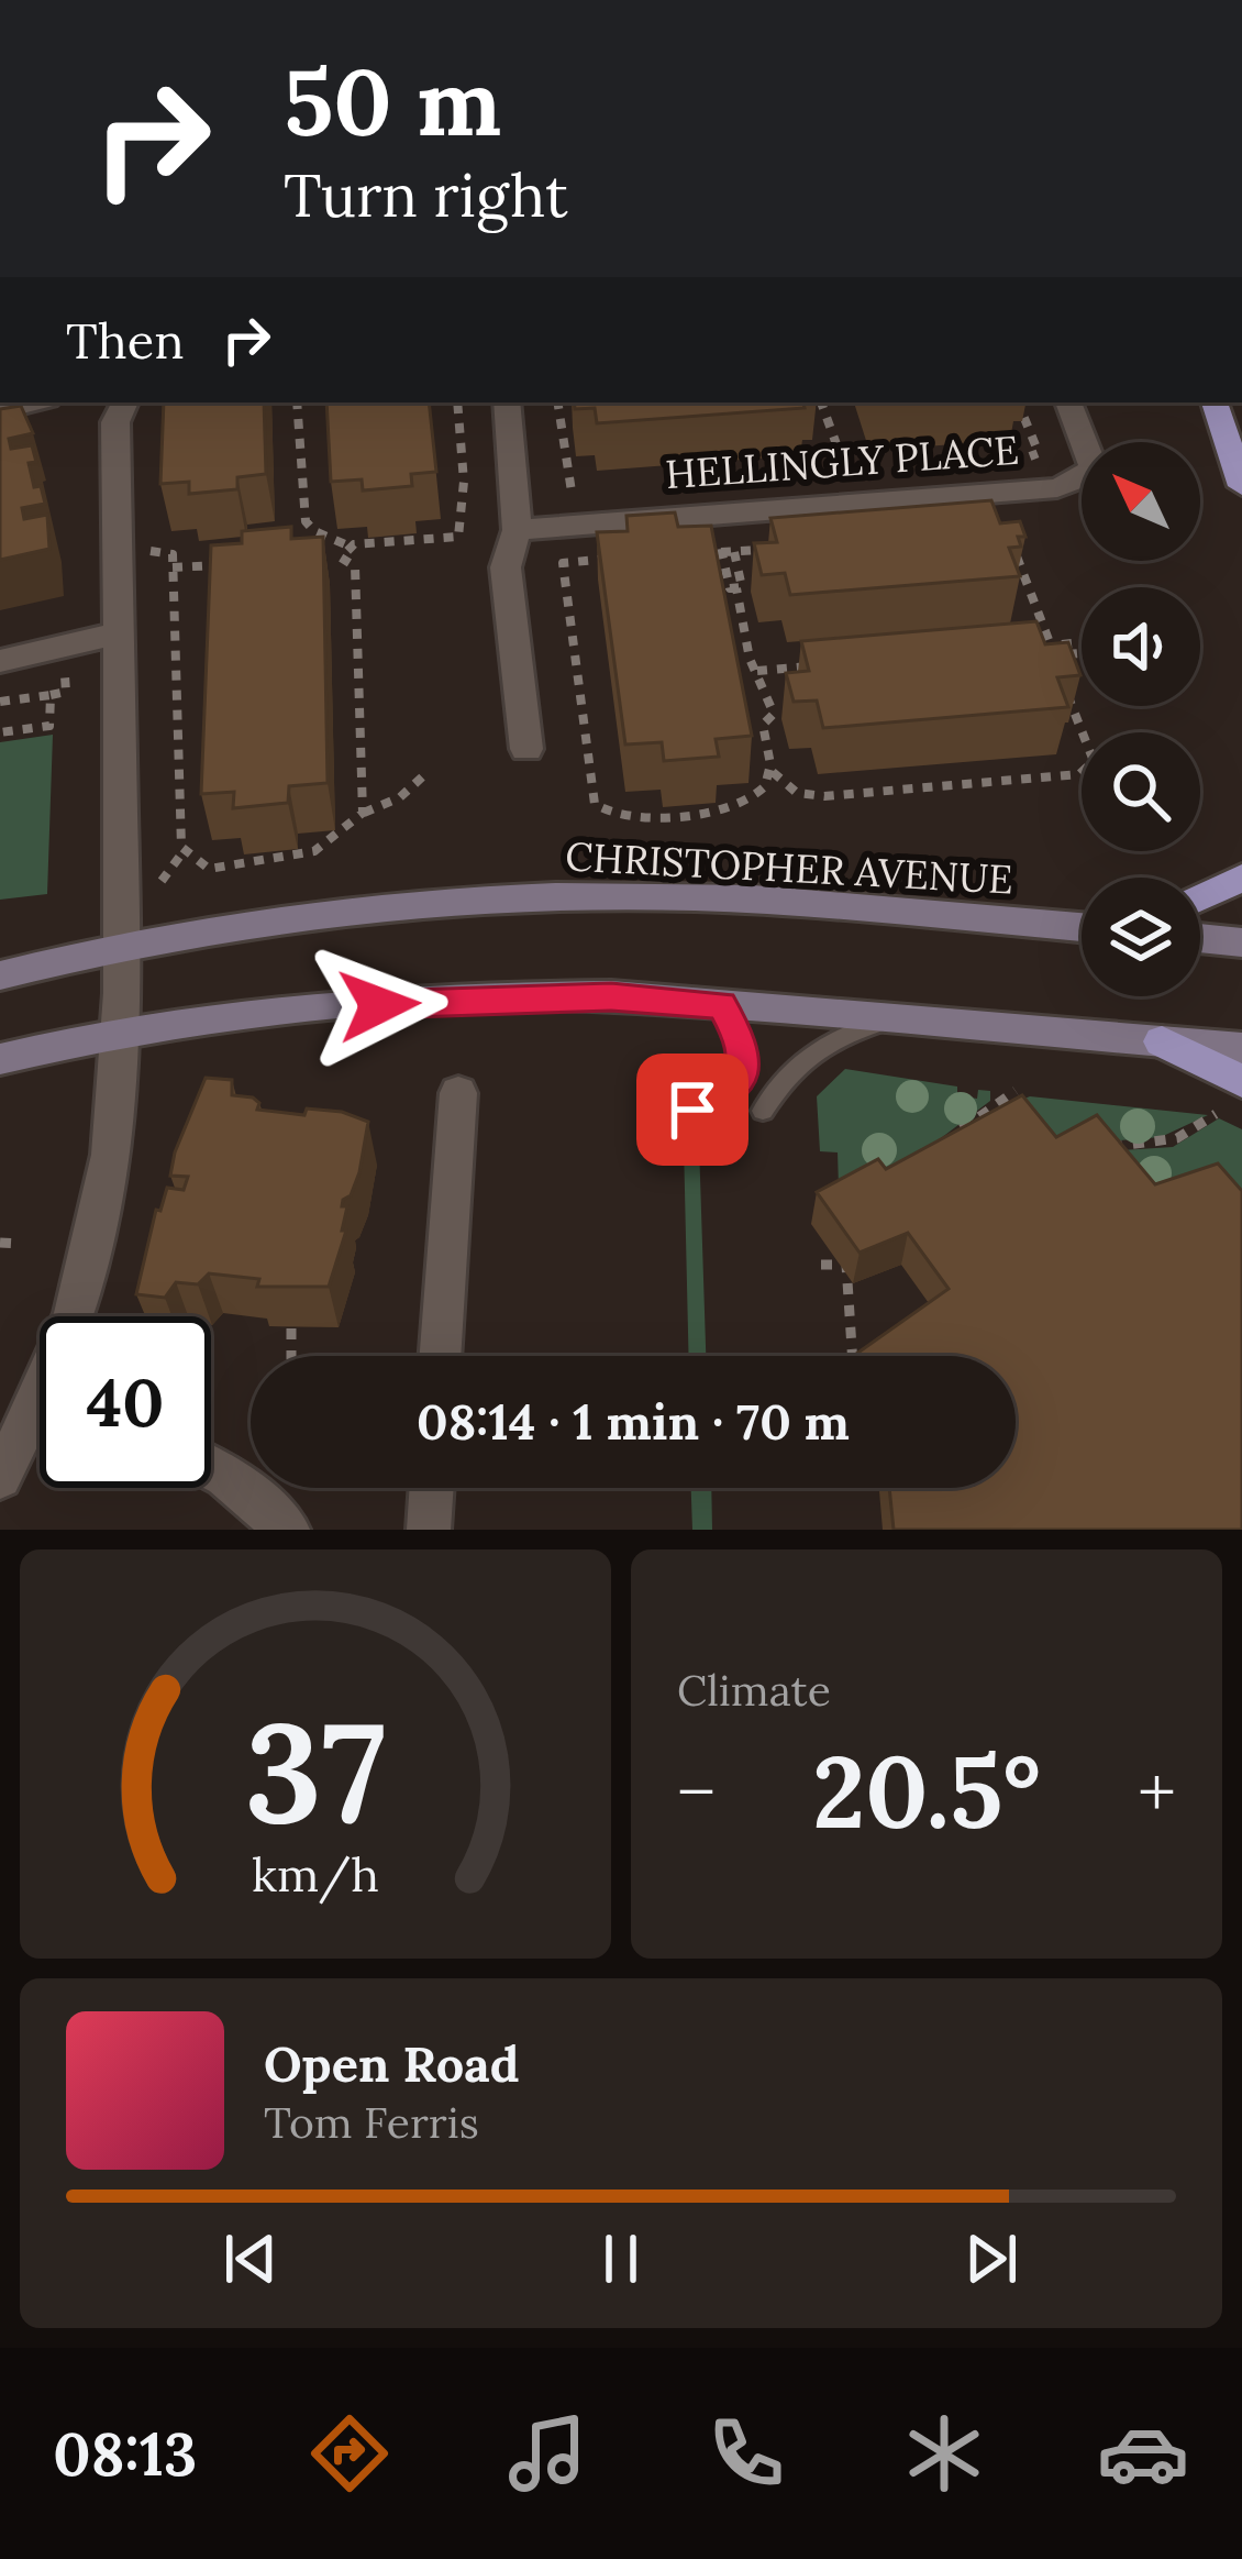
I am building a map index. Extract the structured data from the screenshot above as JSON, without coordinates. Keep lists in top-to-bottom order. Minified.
{"streets":{"street":["HELLINGLY PLACE","CHRISTOPHER AVENUE"]},"north":"top left","page":{"turn":["50 m","Turn right"],"then":"Then","limit":"40","trip":"08:14 · 1 min · 70 m","tile":"Climate","heat":["−","20.5°","+"],"song":["Open Road","Tom Ferris"],"tabs":"08:13","gauge":["37","km/h"]}}
